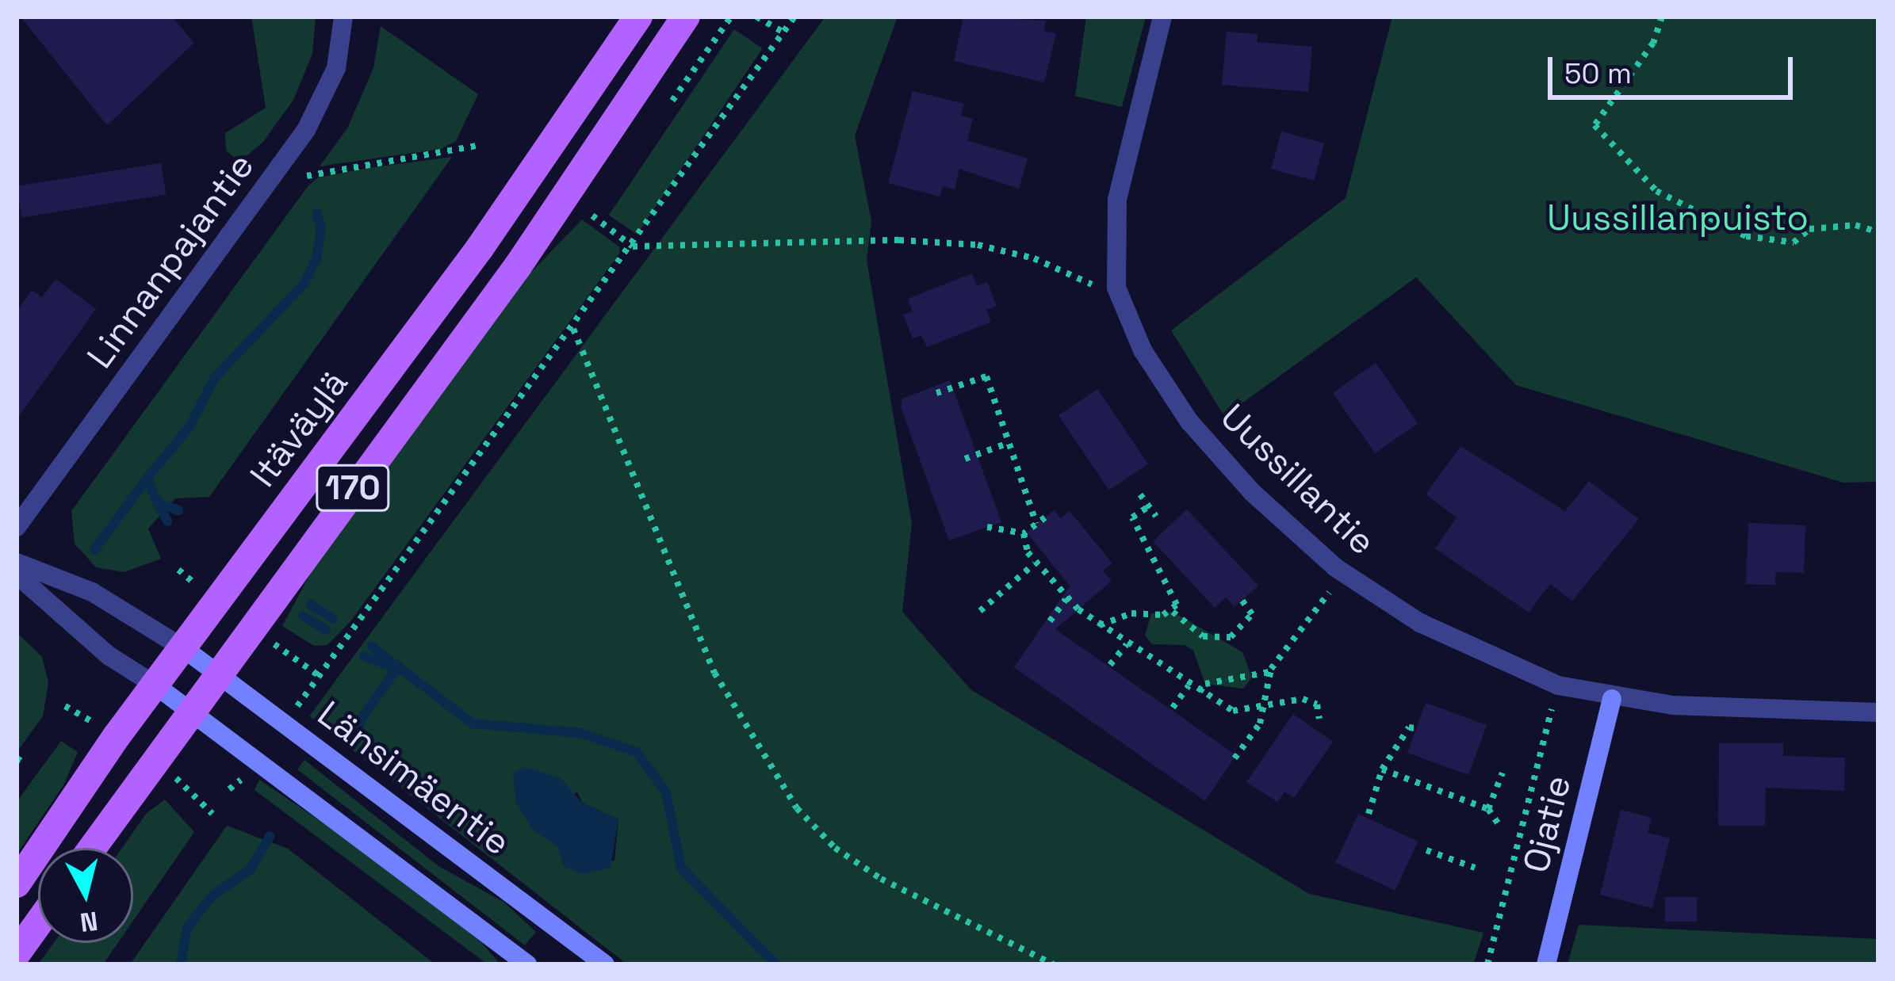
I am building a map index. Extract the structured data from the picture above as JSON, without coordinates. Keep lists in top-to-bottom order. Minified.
{"streets":{"main road":["Itäväylä","170","Länsimäentie","Ojatie"],"street":["Linnanpajantie","Uussillantie"]},"crossings":[["Itäväylä","Länsimäentie"],["Uussillantie","Ojatie"],["170","Länsimäentie"]],"parks":["Uussillanpuisto"],"scale_bar":"50 m","north":"bottom"}
